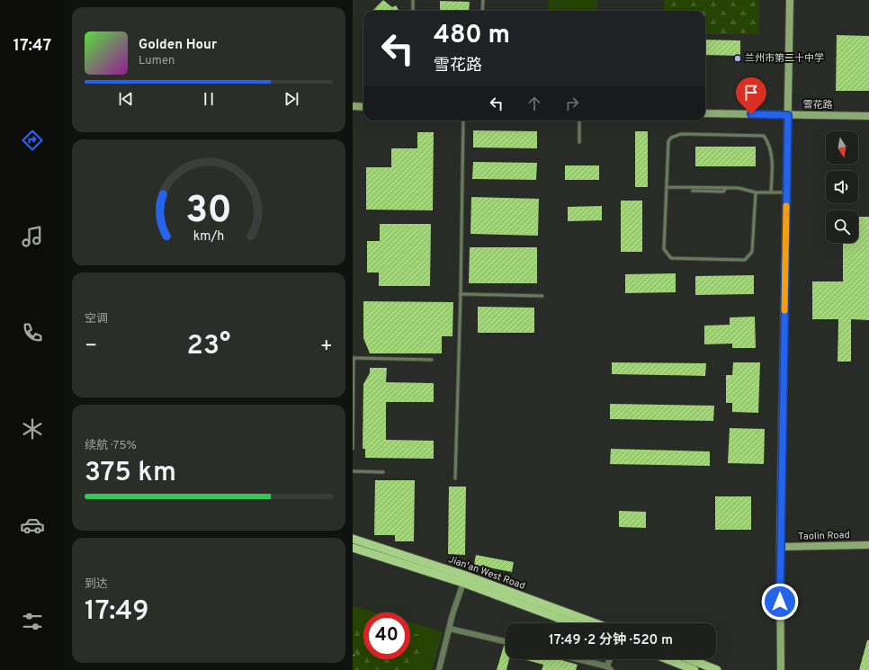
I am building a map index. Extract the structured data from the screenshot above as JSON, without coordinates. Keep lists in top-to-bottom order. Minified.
{"streets":{"main road":["Jian'an West Road"],"street":["雪花路","Taolin Road"]},"places":["兰州市第二十中学"],"north":"bottom","page":{"tabs":"17:47","turn":["480 m","雪花路"],"song":["Golden Hour","Lumen"],"tile":["空调",["续航 · 75%","375 km"],["到达","17:49"]],"heat":["−","23°","+"],"limit":"40","trip":"17:49 · 2 分钟 · 520 m","gauge":["30","km/h"]}}
